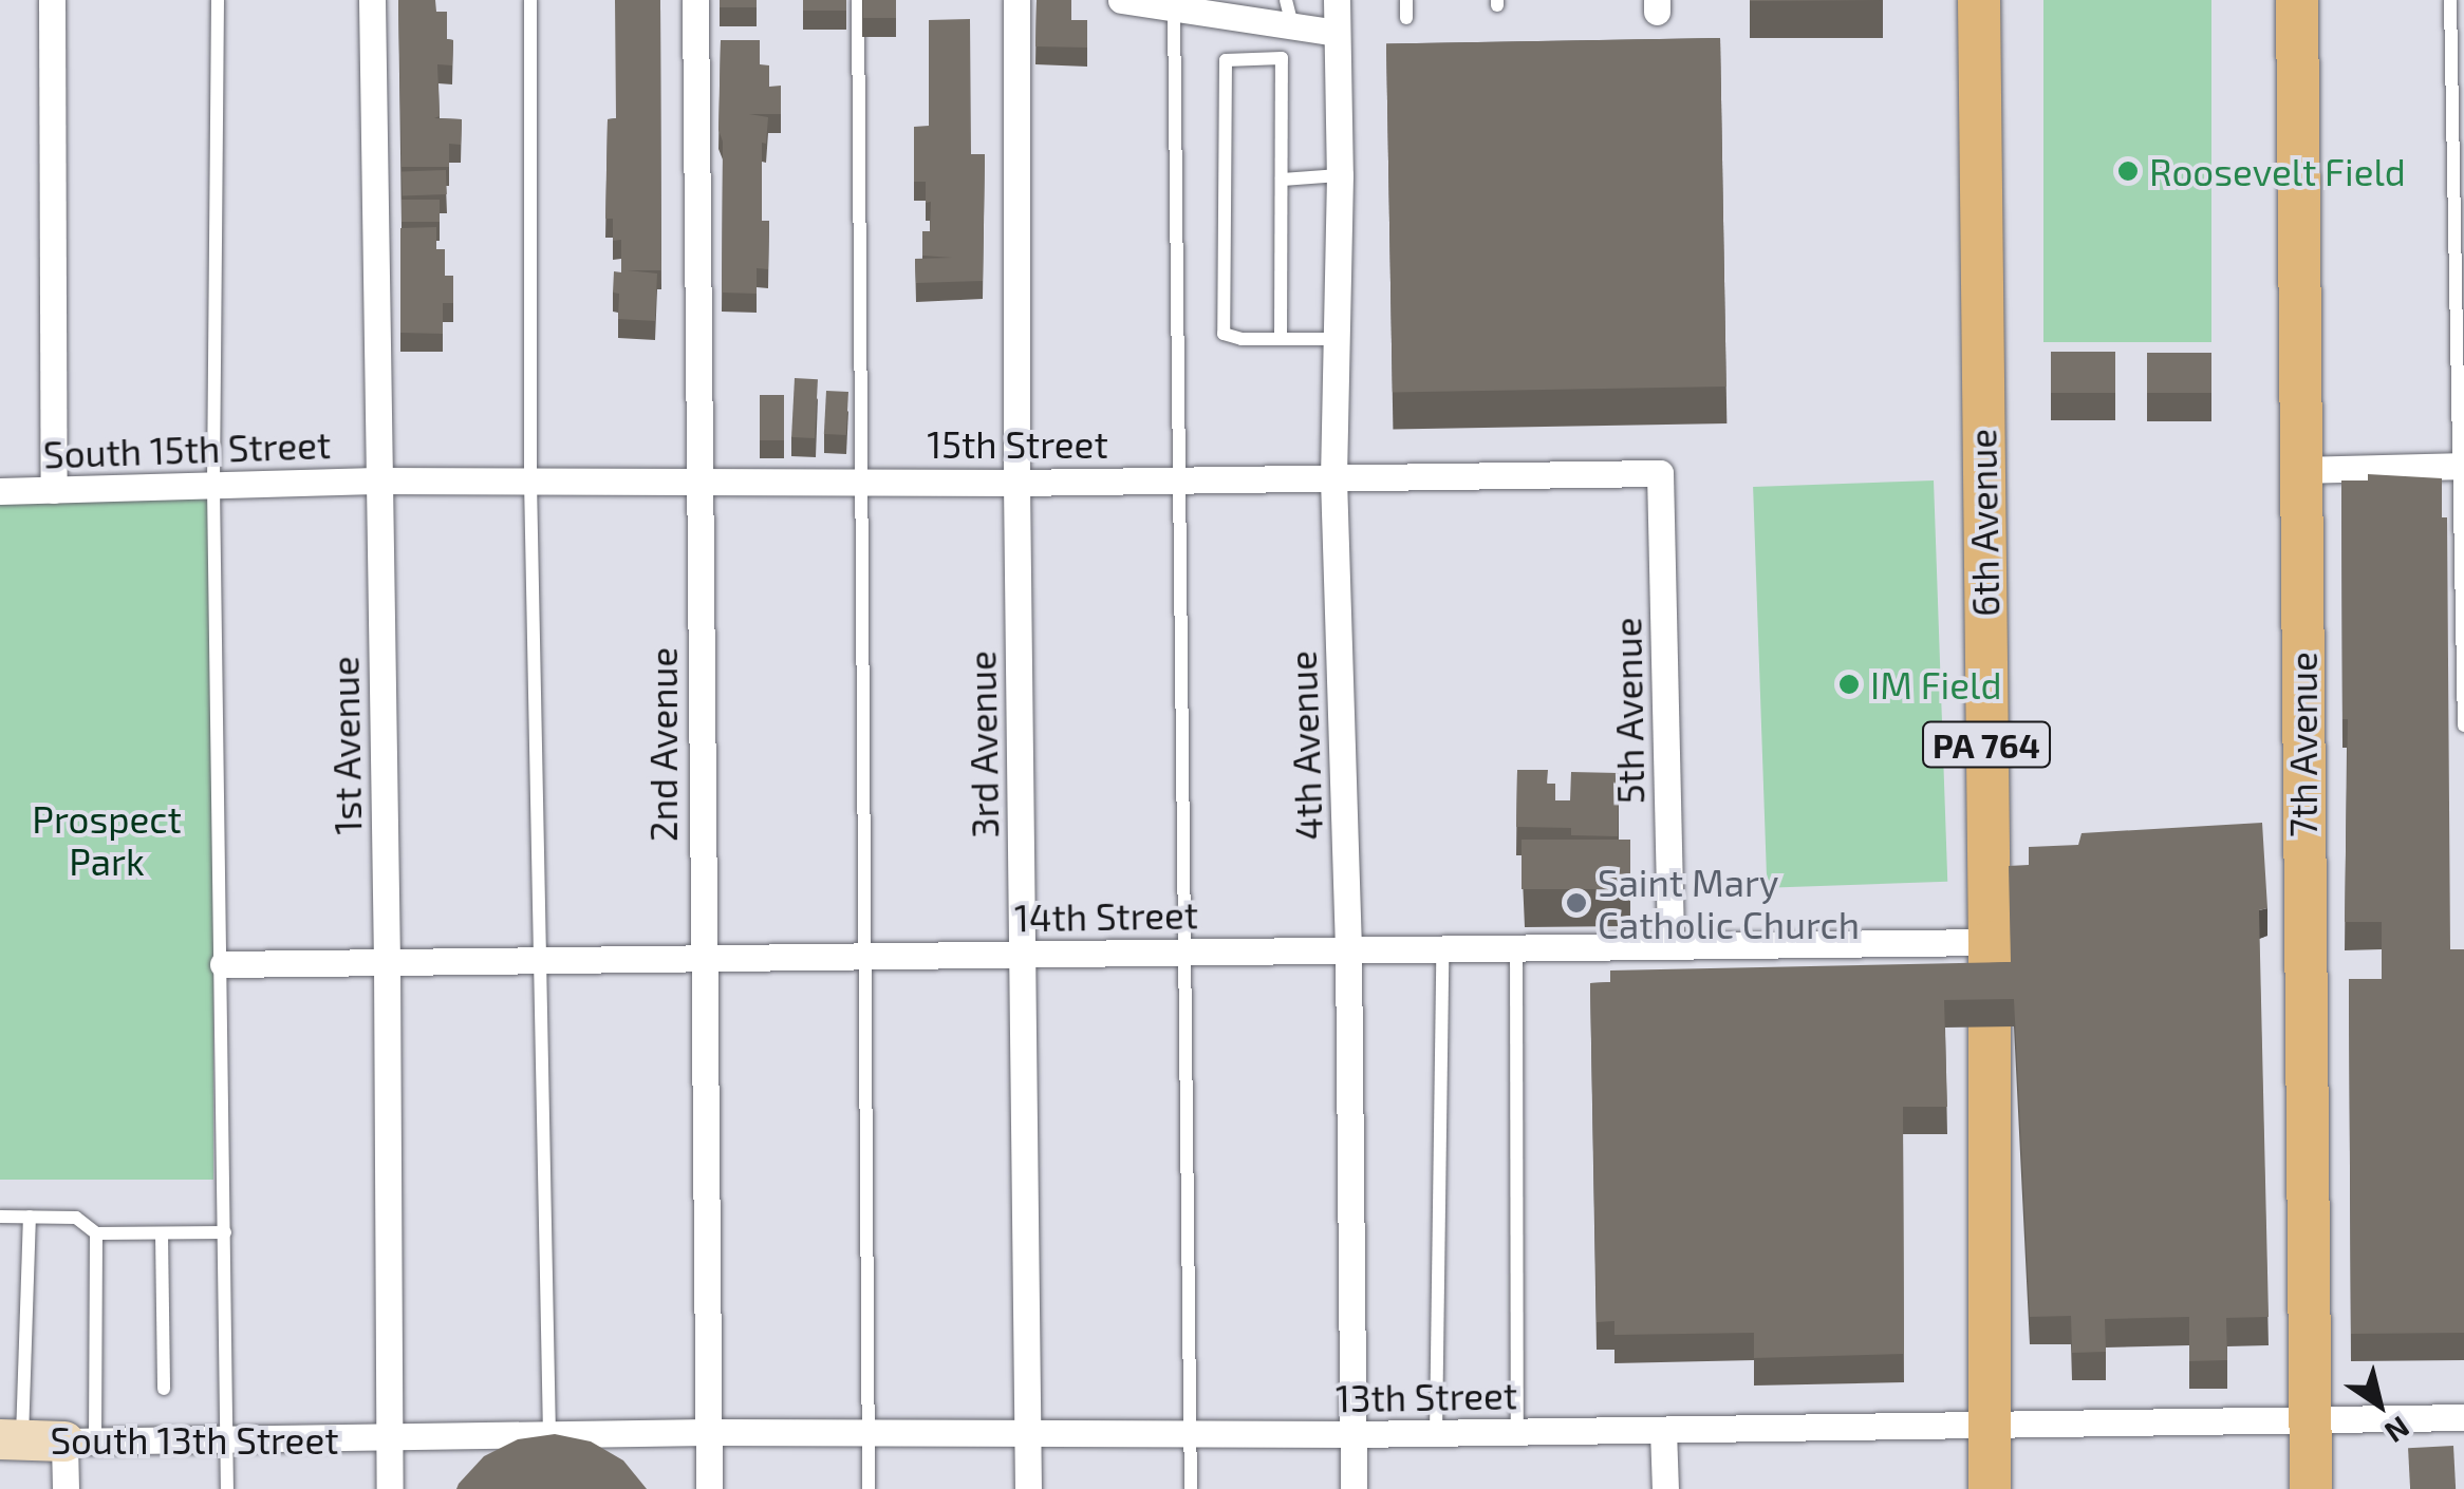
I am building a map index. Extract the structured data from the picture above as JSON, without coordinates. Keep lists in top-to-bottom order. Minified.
{"streets":{"main road":["6th Avenue","PA 764","7th Avenue"],"street":["15th Street","South 15th Street","5th Avenue","2nd Avenue","3rd Avenue","1st Avenue","4th Avenue","14th Street","13th Street","South 13th Street"]},"crossings":[["15th Street","South 15th Street"],["15th Street","5th Avenue"],["15th Street","2nd Avenue"],["15th Street","3rd Avenue"],["15th Street","1st Avenue"],["15th Street","4th Avenue"],["South 15th Street","1st Avenue"],["6th Avenue","14th Street"],["6th Avenue","13th Street"],["5th Avenue","14th Street"],["2nd Avenue","14th Street"],["2nd Avenue","13th Street"],["3rd Avenue","14th Street"],["3rd Avenue","13th Street"],["7th Avenue","13th Street"],["1st Avenue","14th Street"],["1st Avenue","13th Street"],["1st Avenue","South 13th Street"],["4th Avenue","14th Street"],["4th Avenue","13th Street"],["13th Street","South 13th Street"]],"parks":["Prospect Park"],"places":["Roosevelt Field","IM Field","Saint Mary Catholic Church"],"north":"bottom right"}
